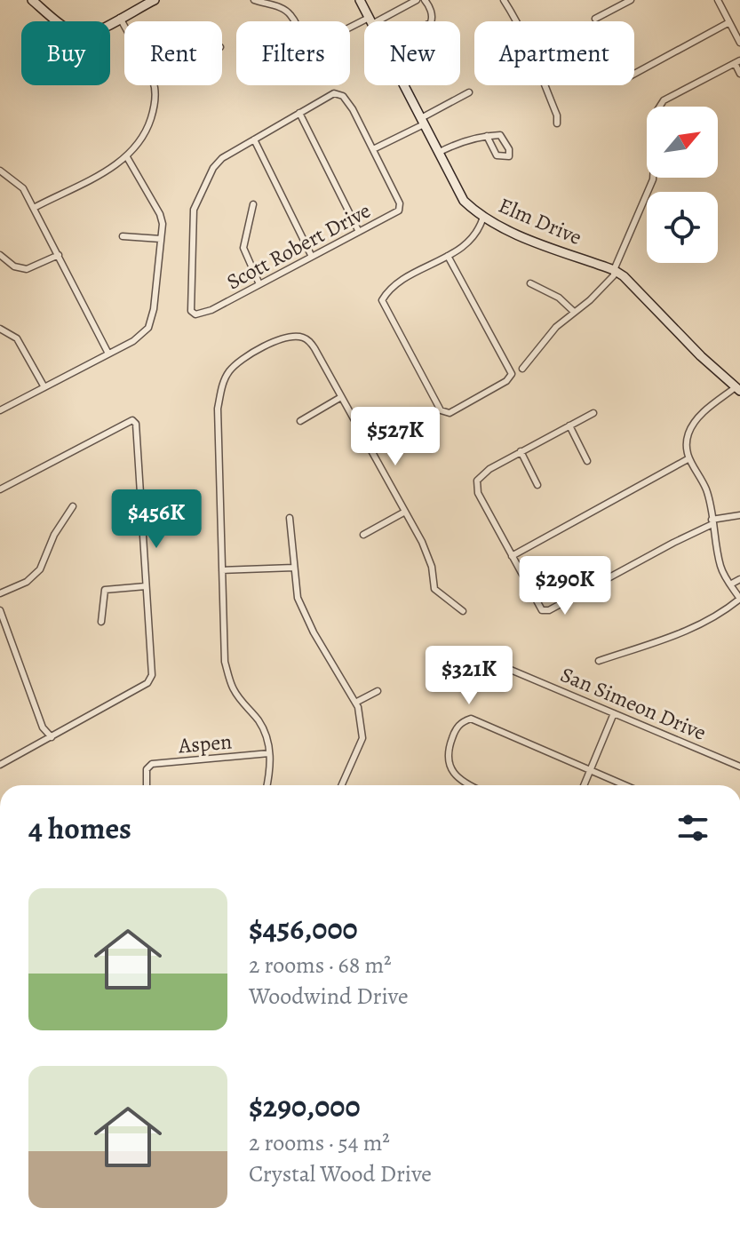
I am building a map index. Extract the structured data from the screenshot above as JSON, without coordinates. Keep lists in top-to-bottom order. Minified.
{"streets":{"street":["Elm Drive","Scott Robert Drive","San Simeon Drive","Aspen"]},"north":"top right","page":{"chip":["Buy","Rent","Filters","New","Apartment"],"price":["$527K","$456K","$290K","$321K"],"heading":"4 homes","list":[{"name":"$456,000","note":"2 rooms · 68 m² · Woodwind Drive"},{"name":"$290,000","note":"2 rooms · 54 m² · Crystal Wood Drive"}]}}
